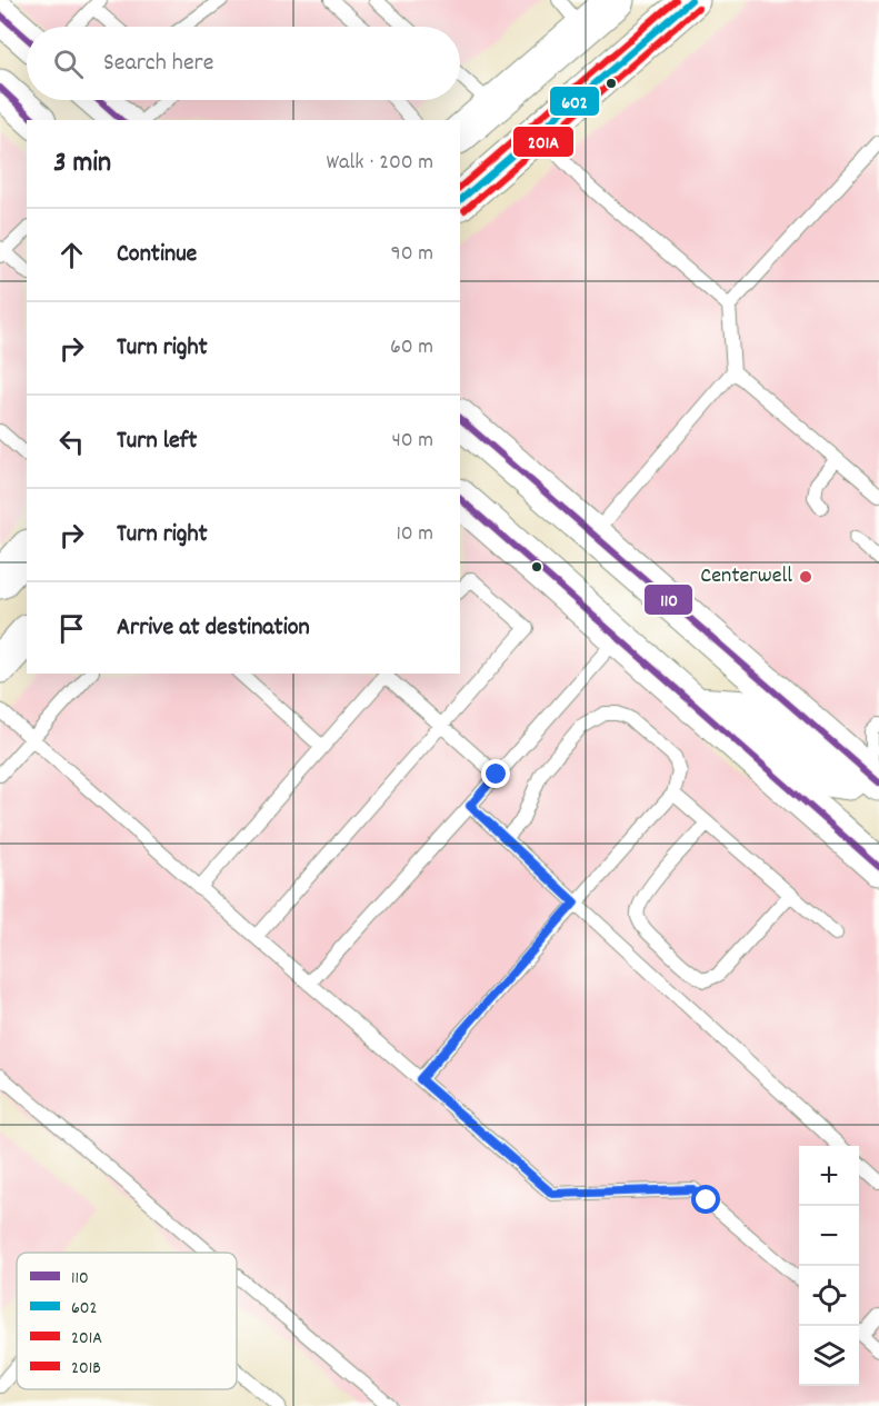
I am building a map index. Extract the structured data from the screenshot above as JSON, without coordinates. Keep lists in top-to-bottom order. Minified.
{"places":["Centerwell"],"lines":["transit line 602","transit line 201B","transit line 201A","transit line 110"],"legend":["110","602","201A","201B"],"page":{"search":"Search here","heading":["3 min","Walk · 200 m"],"list":[["Continue","90 m"],["Turn right","60 m"],["Turn left","40 m"],["Turn right","10 m"],"Arrive at destination"],"map_buttons":["+","−"]}}
